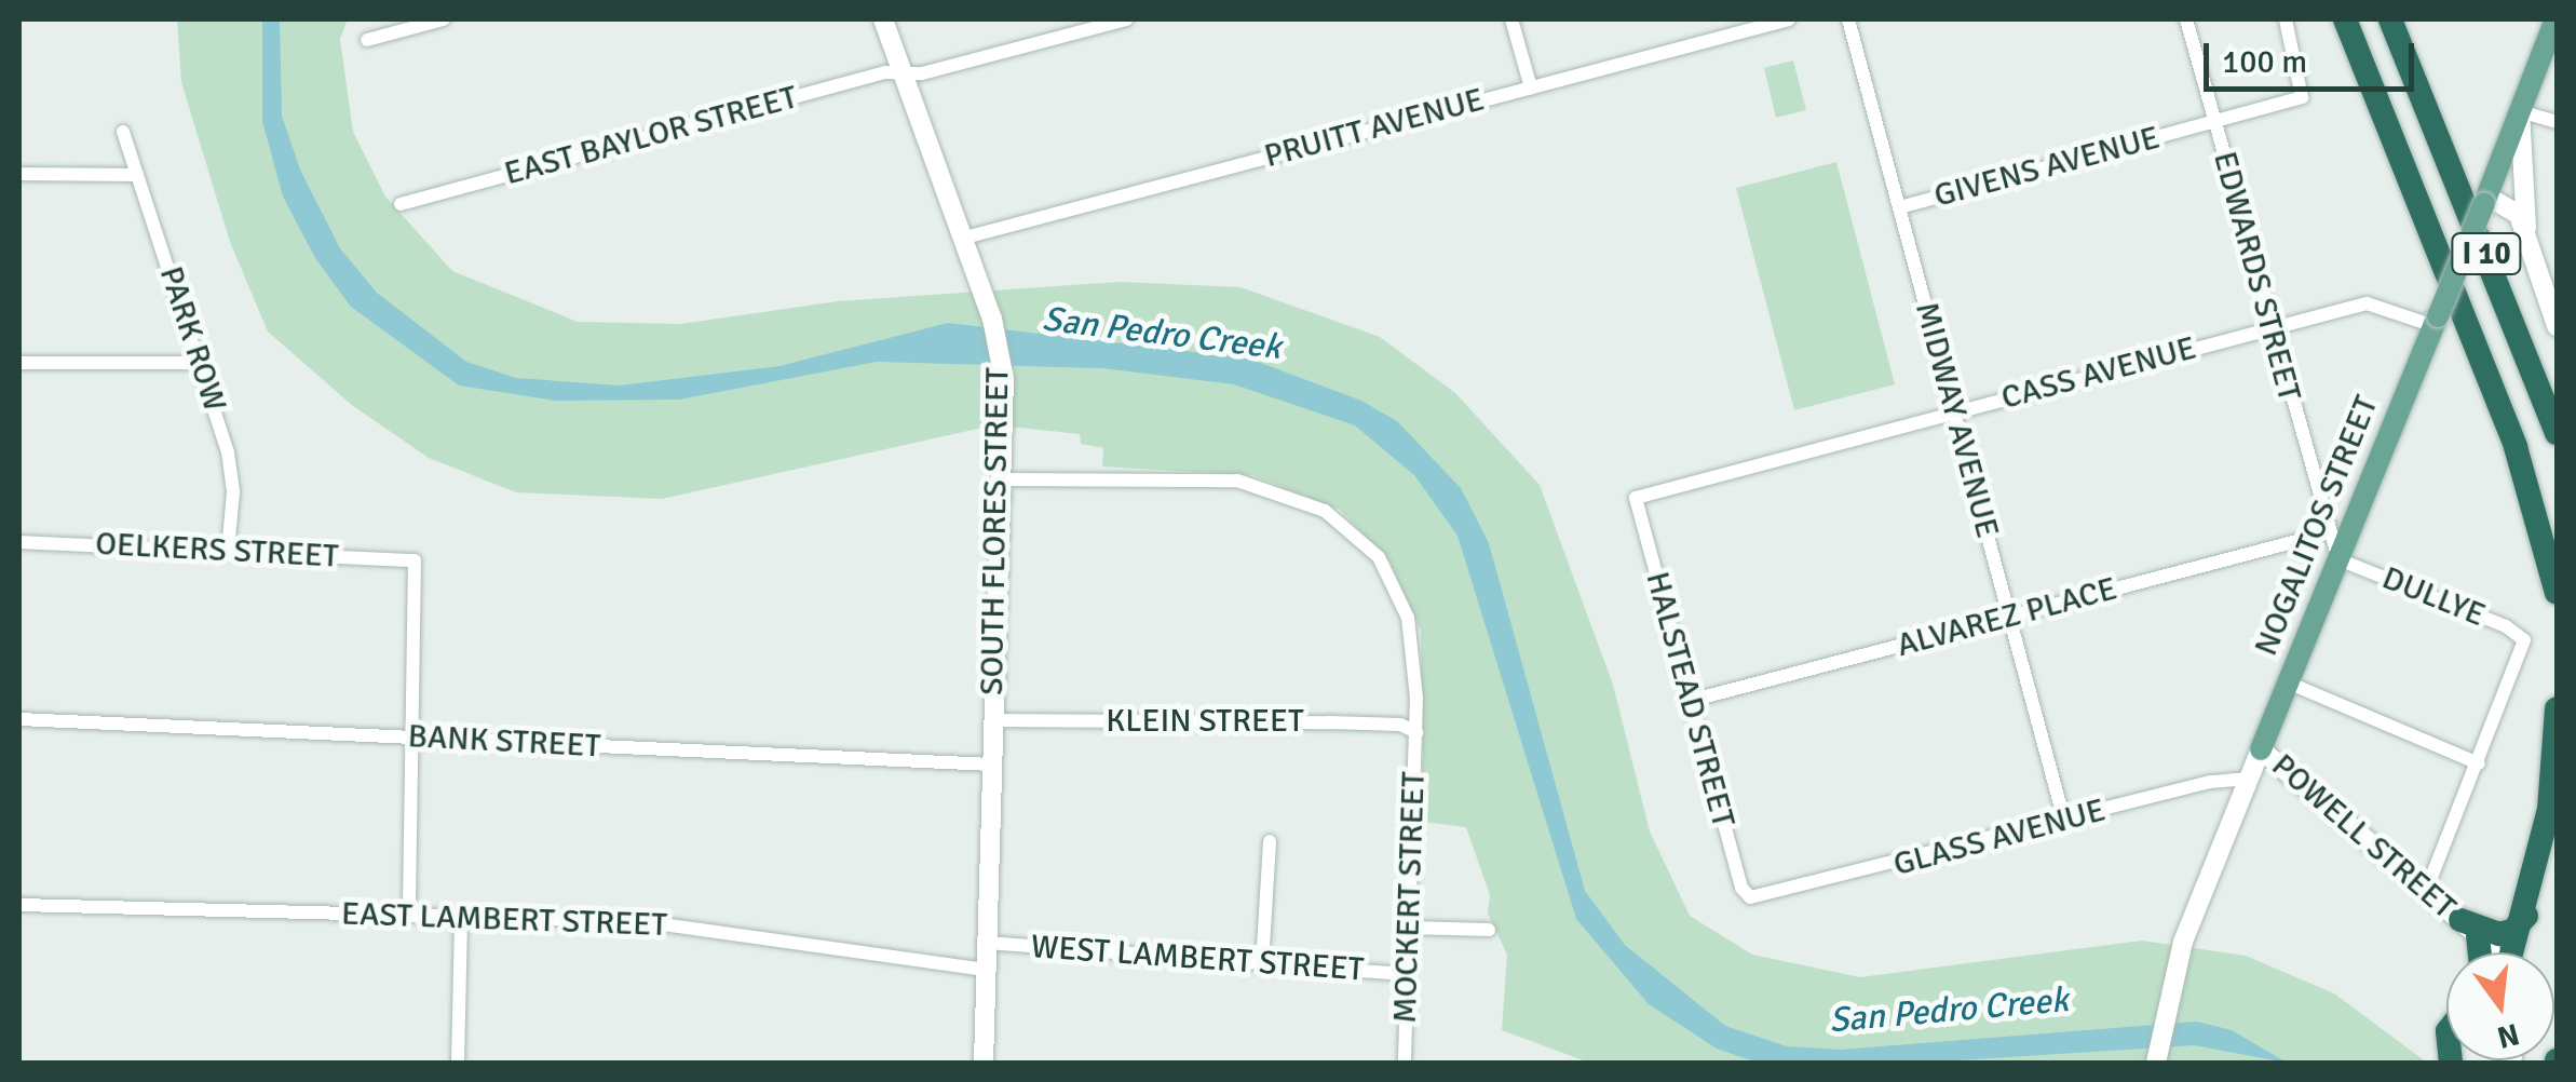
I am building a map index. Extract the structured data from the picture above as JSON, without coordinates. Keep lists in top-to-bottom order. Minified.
{"streets":{"highway":["I 10"],"main road":["NOGALITOS STREET","SOUTH FLORES STREET","POWELL STREET"],"street":["PRUITT AVENUE","EAST BAYLOR STREET","GIVENS AVENUE","EDWARDS STREET","PARK ROW","CASS AVENUE","MIDWAY AVENUE","OELKERS STREET","DULLYE","ALVAREZ PLACE","HALSTEAD STREET","KLEIN STREET","BANK STREET","GLASS AVENUE","MOCKERT STREET","EAST LAMBERT STREET","WEST LAMBERT STREET"]},"crossings":[["PRUITT AVENUE","SOUTH FLORES STREET"],["EAST BAYLOR STREET","SOUTH FLORES STREET"],["GIVENS AVENUE","EDWARDS STREET"],["GIVENS AVENUE","MIDWAY AVENUE"],["EDWARDS STREET","CASS AVENUE"],["EDWARDS STREET","NOGALITOS STREET"],["EDWARDS STREET","DULLYE"],["EDWARDS STREET","ALVAREZ PLACE"],["PARK ROW","OELKERS STREET"],["CASS AVENUE","MIDWAY AVENUE"],["CASS AVENUE","NOGALITOS STREET"],["CASS AVENUE","HALSTEAD STREET"],["MIDWAY AVENUE","ALVAREZ PLACE"],["MIDWAY AVENUE","GLASS AVENUE"],["NOGALITOS STREET","DULLYE"],["NOGALITOS STREET","POWELL STREET"],["NOGALITOS STREET","GLASS AVENUE"],["SOUTH FLORES STREET","KLEIN STREET"],["SOUTH FLORES STREET","BANK STREET"],["SOUTH FLORES STREET","EAST LAMBERT STREET"],["SOUTH FLORES STREET","WEST LAMBERT STREET"],["OELKERS STREET","BANK STREET"],["ALVAREZ PLACE","HALSTEAD STREET"],["HALSTEAD STREET","GLASS AVENUE"],["KLEIN STREET","MOCKERT STREET"],["MOCKERT STREET","WEST LAMBERT STREET"]],"water":["San Pedro Creek"],"scale_bar":"100 m","north":"bottom"}
